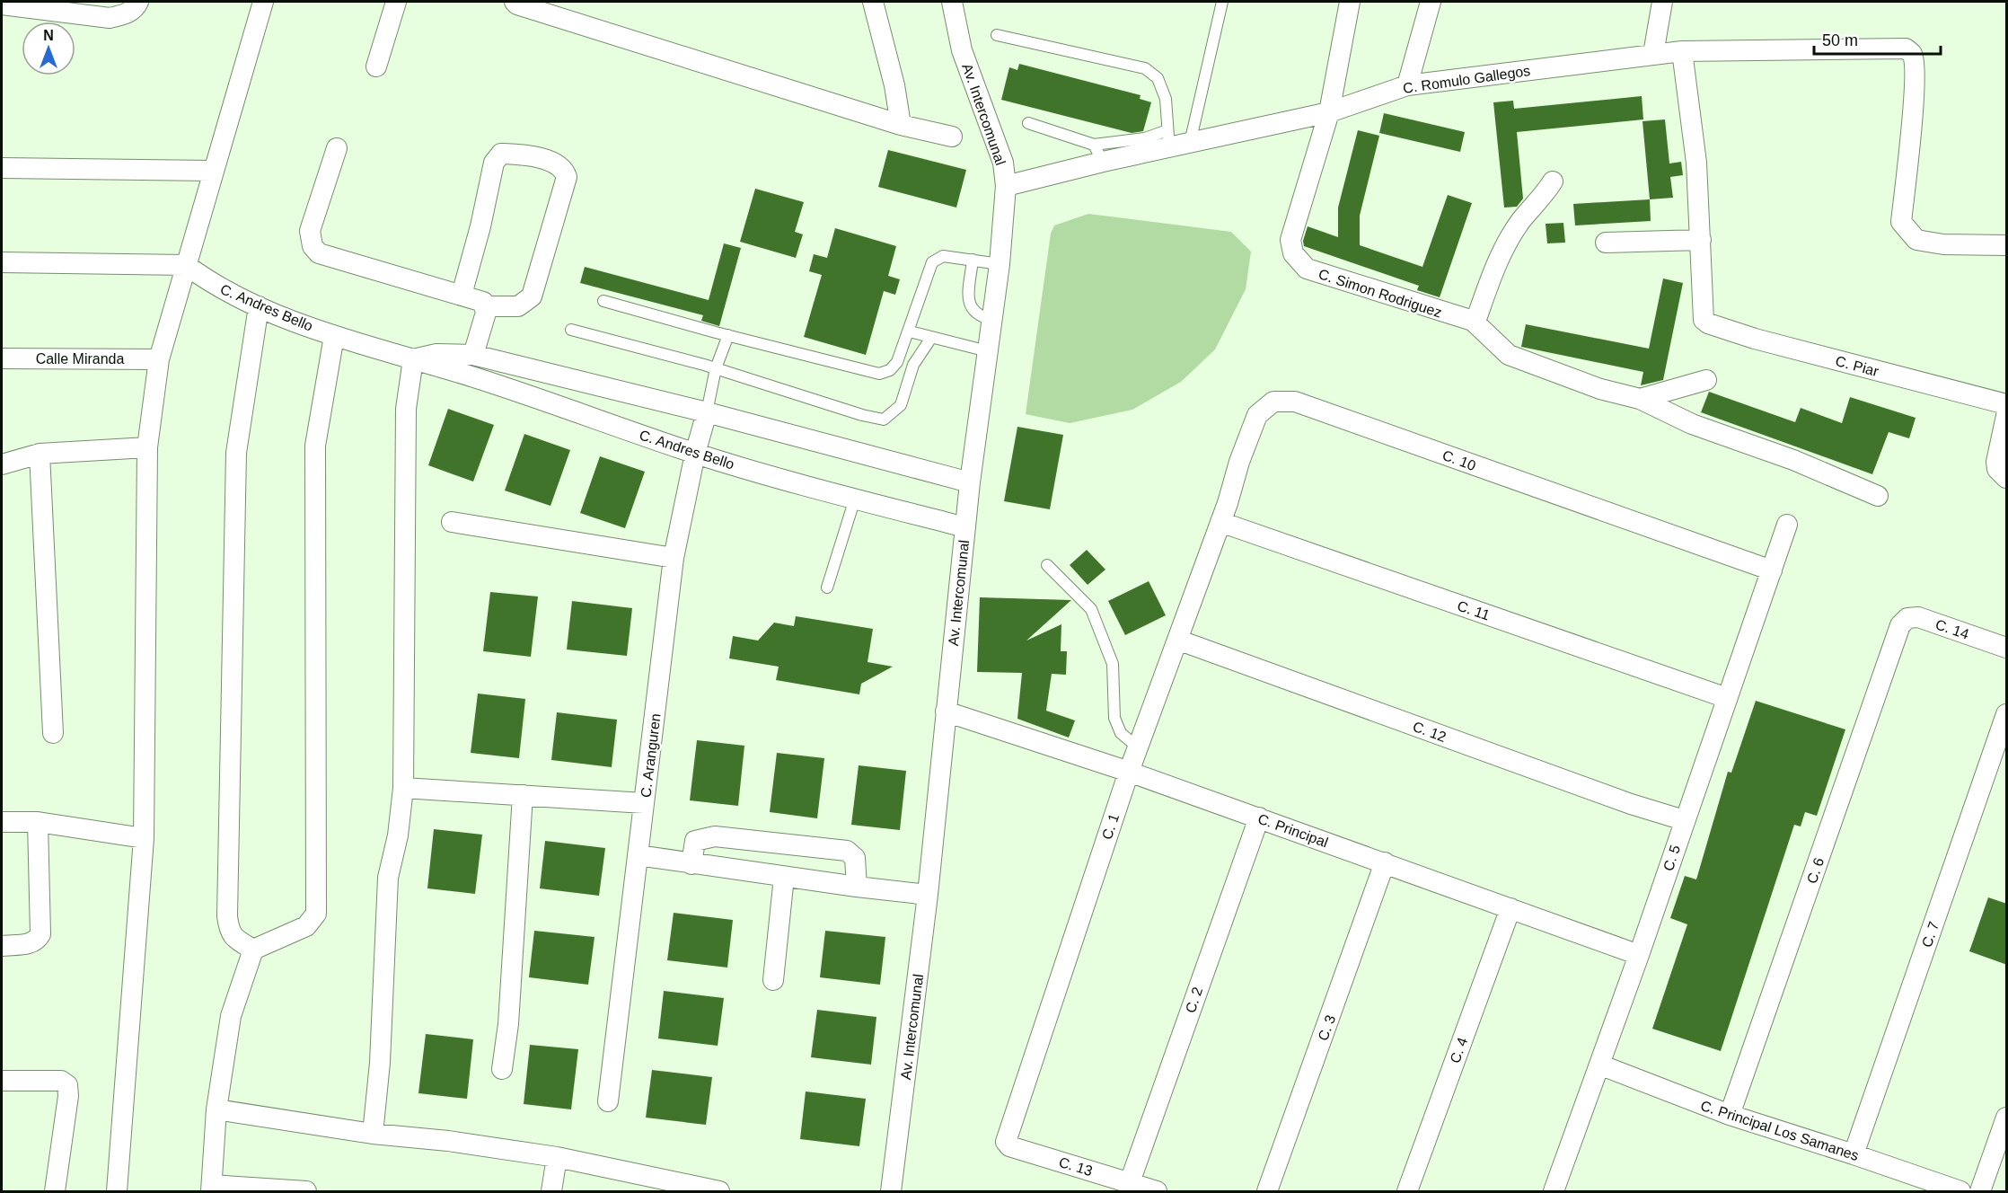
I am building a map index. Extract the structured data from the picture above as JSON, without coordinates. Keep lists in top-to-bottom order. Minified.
{"streets":{"street":["C. Romulo Gallegos","Av. Intercomunal","C. Simon Rodriguez","C. Andres Bello","Calle Miranda","C. Piar","C. 10","C. 11","C. 14","C. 12","C. Aranguren","C. 1","C. Principal","C. 5","C. 6","C. 7","C. 2","C. 3","C. 4","C. Principal Los Samanes","C. 13"]},"crossings":[["C. Romulo Gallegos","Av. Intercomunal"],["C. Romulo Gallegos","C. Simon Rodriguez"],["Av. Intercomunal","C. Andres Bello"],["Av. Intercomunal","C. Principal"],["C. Andres Bello","C. Aranguren"],["C. 10","C. 11"],["C. 10","C. 1"],["C. 10","C. 5"],["C. 11","C. 1"],["C. 11","C. 5"],["C. 14","C. 6"],["C. 12","C. 1"],["C. 12","C. 5"],["C. 1","C. Principal"],["C. 1","C. 13"],["C. Principal","C. 5"],["C. Principal","C. 2"],["C. Principal","C. 3"],["C. Principal","C. 4"],["C. 5","C. Principal Los Samanes"],["C. 6","C. Principal Los Samanes"],["C. 7","C. Principal Los Samanes"],["C. 2","C. 13"]],"scale_bar":"50 m","north":"top"}
